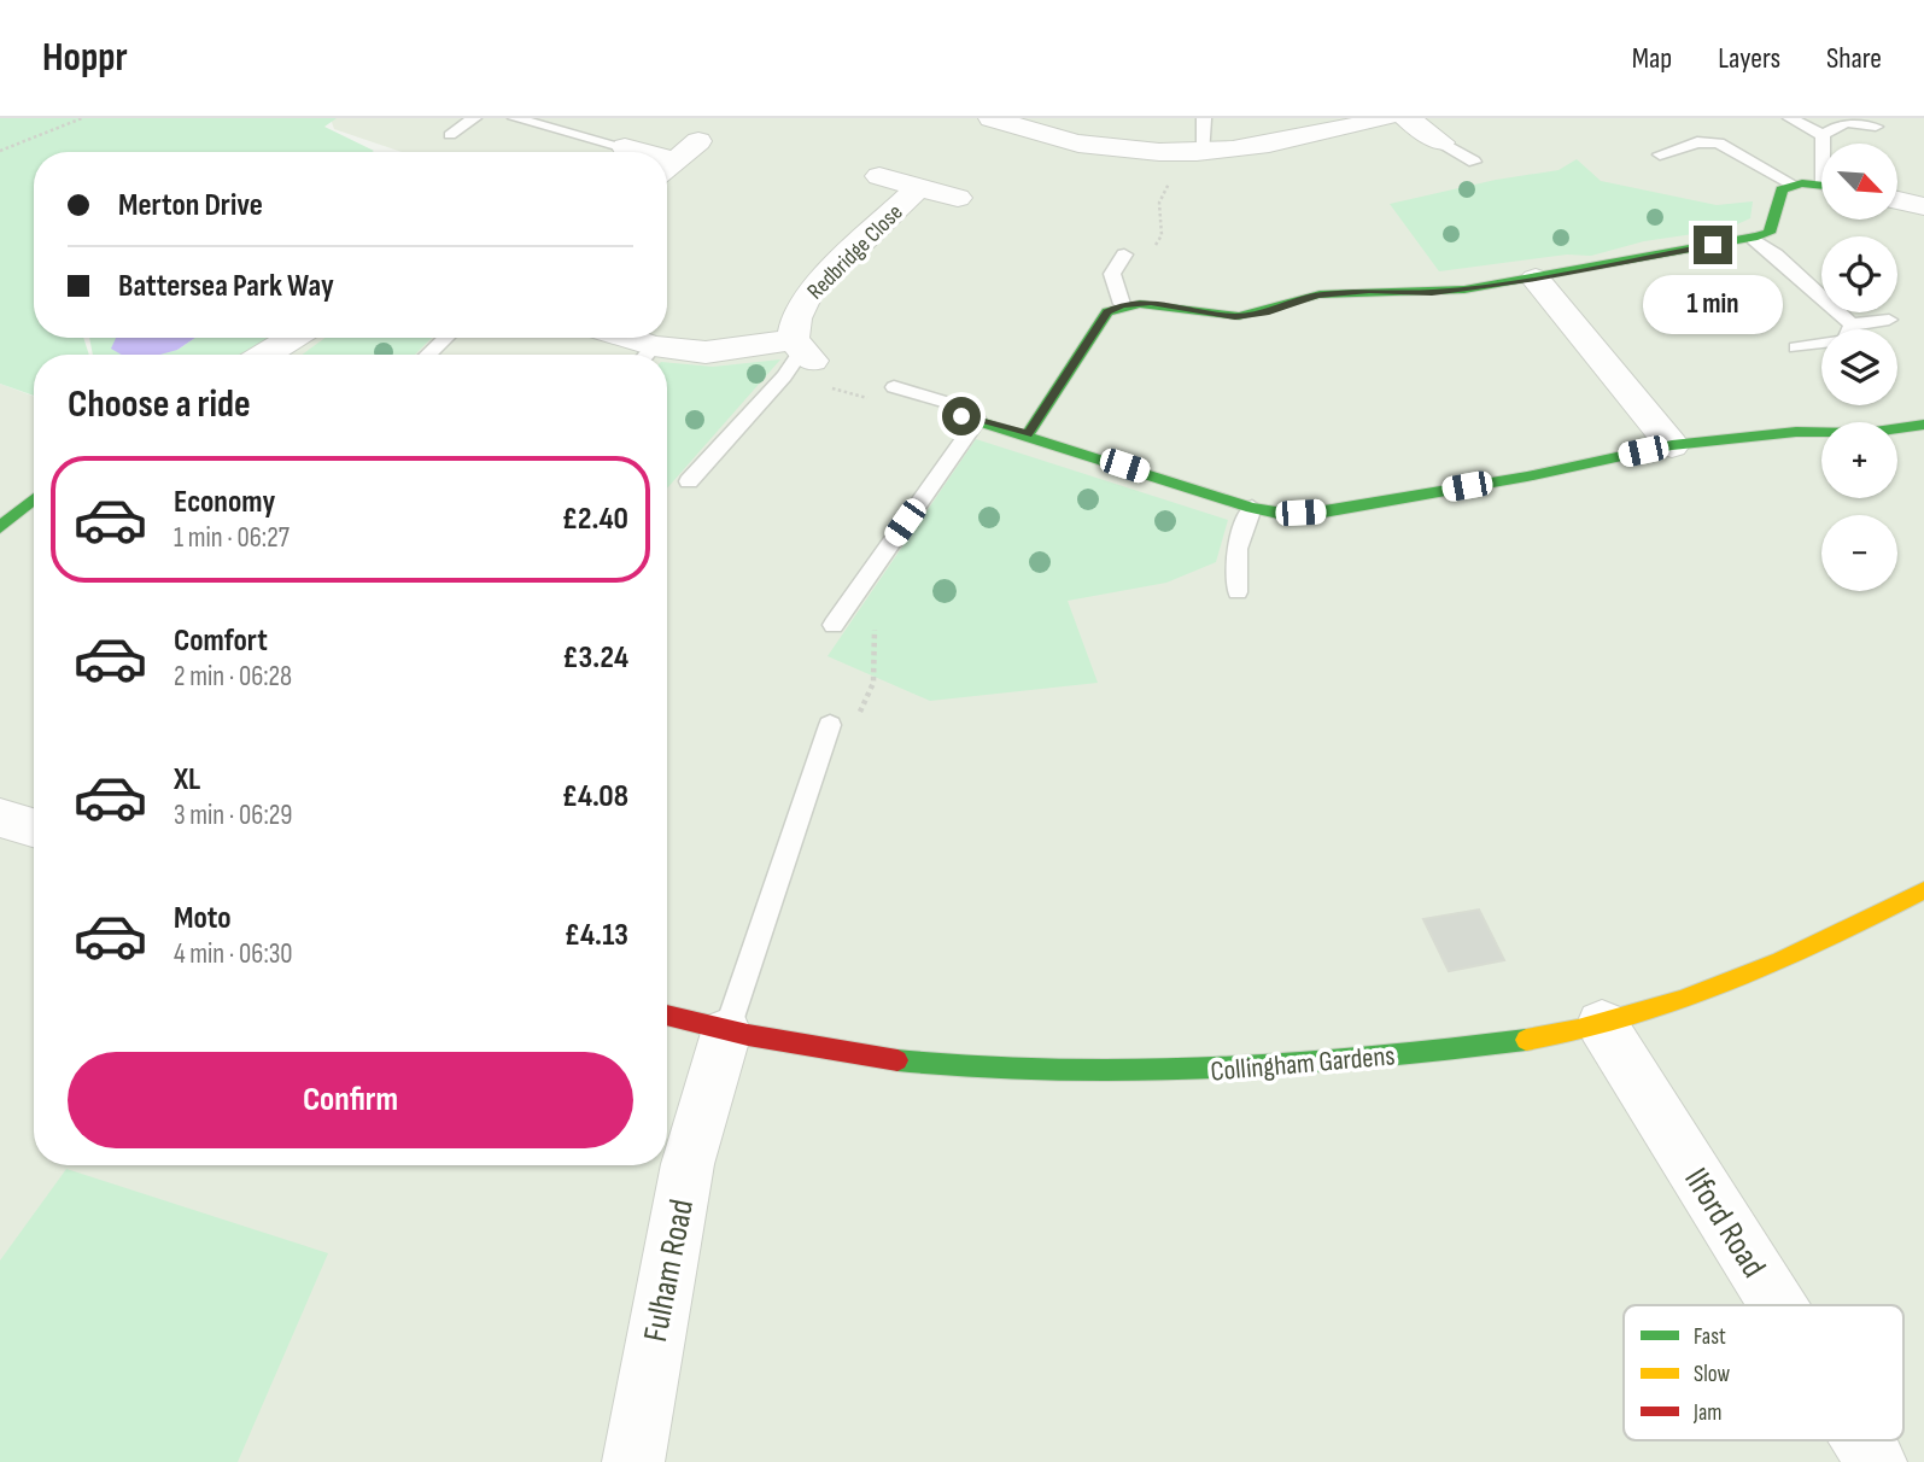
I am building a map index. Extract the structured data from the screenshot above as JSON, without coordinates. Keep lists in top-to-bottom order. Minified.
{"streets":{"street":["Redbridge Close","Collingham Gardens","Ilford Road","Fulham Road"]},"crossings":[["Collingham Gardens","Ilford Road"],["Collingham Gardens","Fulham Road"]],"legend":["Fast","Slow","Jam"],"north":"bottom right","page":{"header":"Hoppr","nav":["Map","Layers","Share"],"map_buttons":["+","−"],"banner":["Merton Drive","Battersea Park Way"],"bubble":"1 min","heading":"Choose a ride","list":[{"name":"Economy","note":"1 min · 06:27","value":"£2.40"},{"name":"Comfort","note":"2 min · 06:28","value":"£3.24"},{"name":"XL","note":"3 min · 06:29","value":"£4.08"},{"name":"Moto","note":"4 min · 06:30","value":"£4.13"}],"buttons":"Confirm"}}
